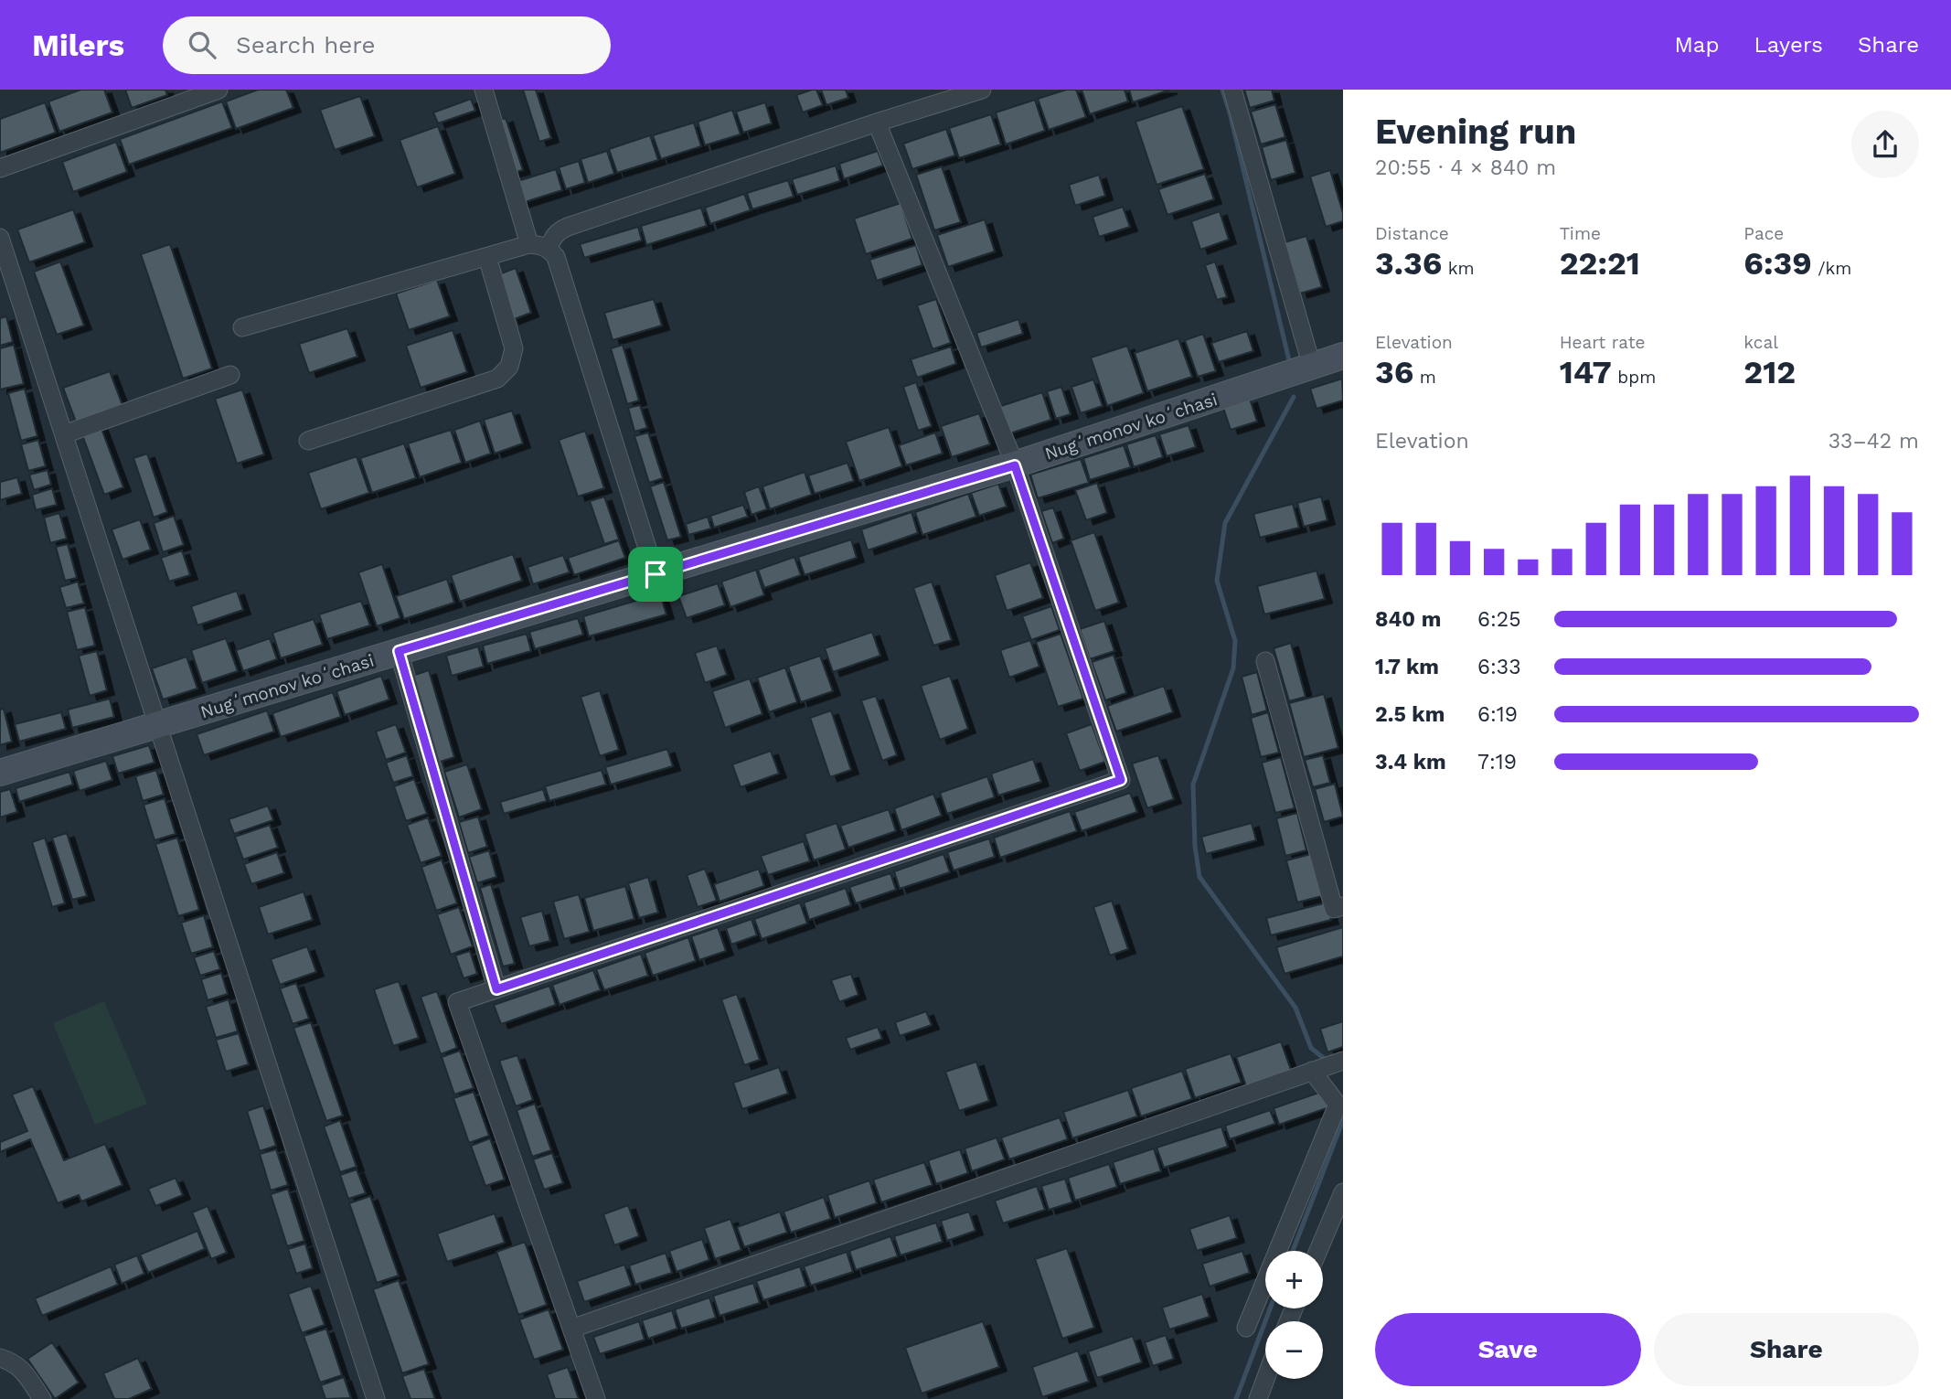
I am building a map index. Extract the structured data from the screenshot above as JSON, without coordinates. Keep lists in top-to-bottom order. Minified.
{"streets":{"main road":["Nugʻmonov koʻchasi"]},"page":{"header":"Milers","search":"Search here","nav":["Map","Layers","Share"],"heading":["Evening run","20:55 · 4 × 840 m"],"stats":[["Distance","3.36 km"],["Time","22:21"],["Pace","6:39 /km"],["Elevation","36 m"],["Heart rate","147 bpm"],["kcal","212"]],"chart":["Elevation","33–42 m"],"list":[{"name":"840 m","note":"6:25"},{"name":"1.7 km","note":"6:33"},{"name":"2.5 km","note":"6:19"},{"name":"3.4 km","note":"7:19"}],"map_buttons":["+","−"],"buttons":["Save","Share"]}}
